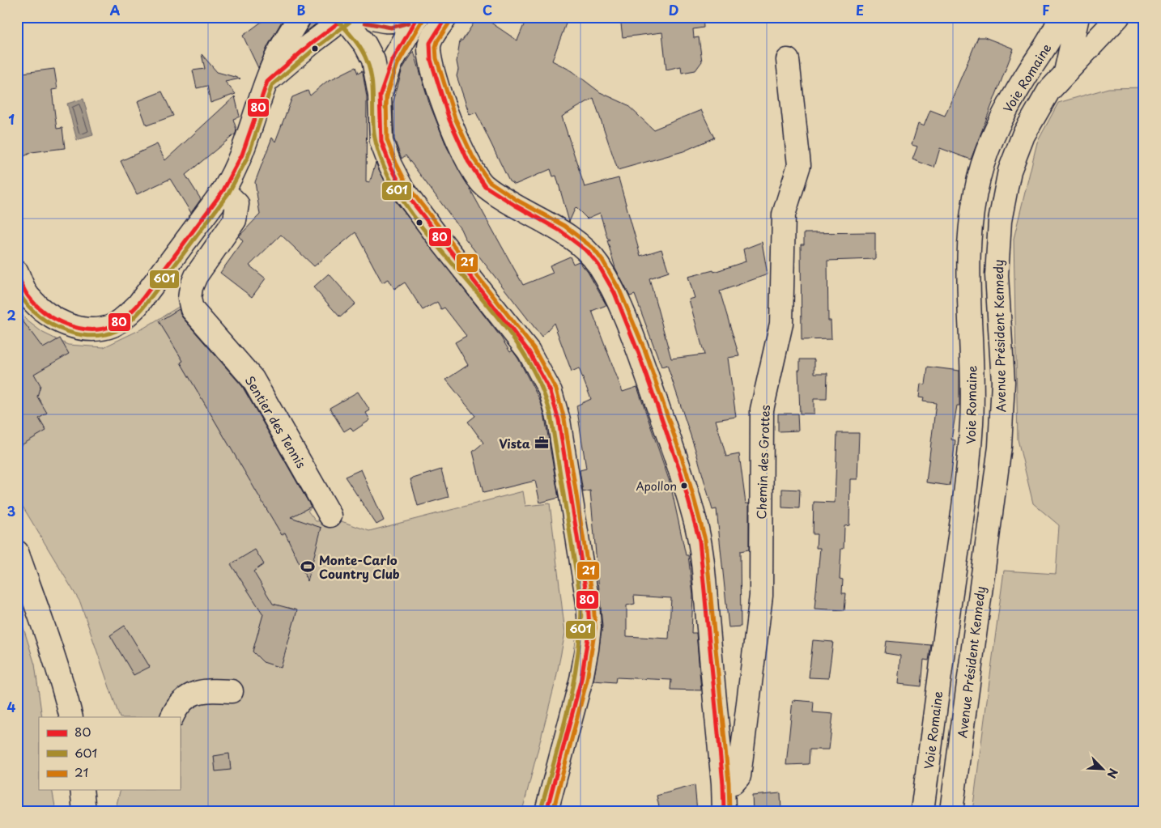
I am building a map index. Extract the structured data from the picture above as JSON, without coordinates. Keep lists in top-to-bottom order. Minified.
{"streets":{"street":["Voie Romaine","Avenue Président Kennedy","Sentier des Tennis","Chemin des Grottes"]},"places":{"office":["Vista"],"other":["Apollon"],"sports":["Monte-Carlo Country Club"]},"lines":["transit line 80","transit line 601","transit line 21","transit line 1"],"legend":["80","601","21"],"north":"bottom right","grid":{"columns":["A","B","C","D","E","F"],"rows":["1","2","3","4"]}}
